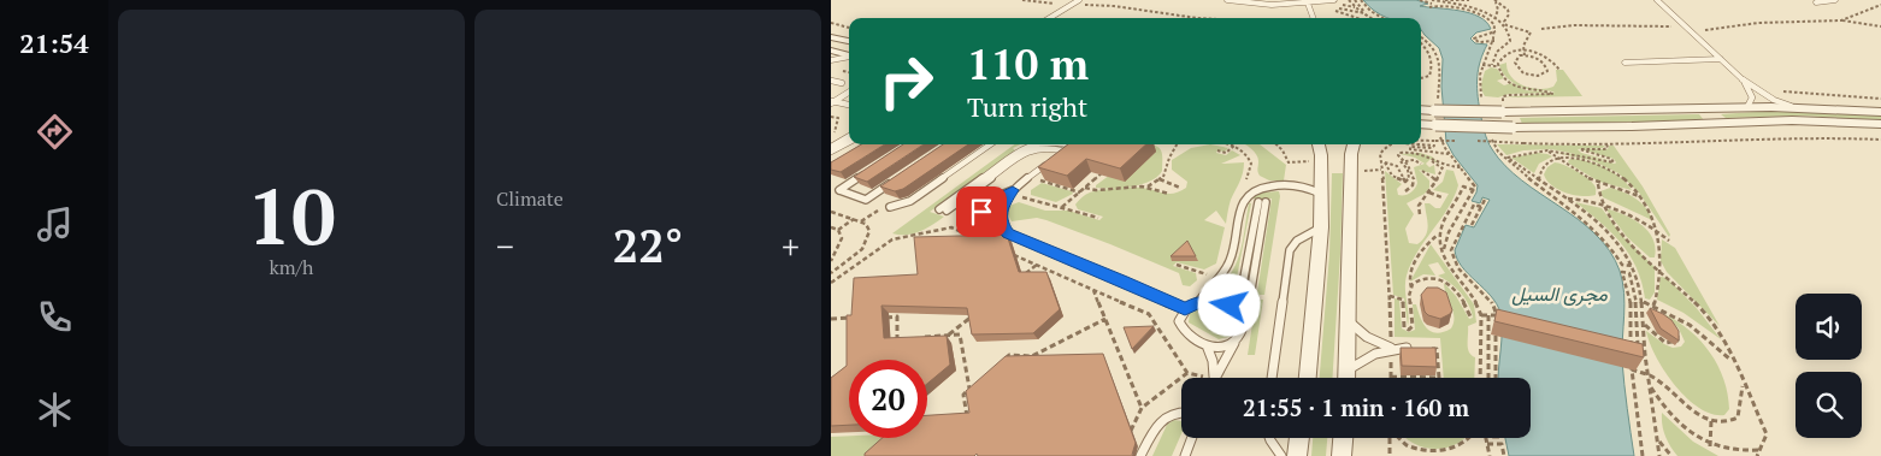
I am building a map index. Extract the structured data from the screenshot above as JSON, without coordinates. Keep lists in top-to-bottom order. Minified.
{"water":["مجرى السيل"],"page":{"tabs":"21:54","tile":[["10","km/h"],"Climate"],"turn":["110 m","Turn right"],"heat":["−","22°","+"],"limit":"20","trip":"21:55 · 1 min · 160 m"}}
